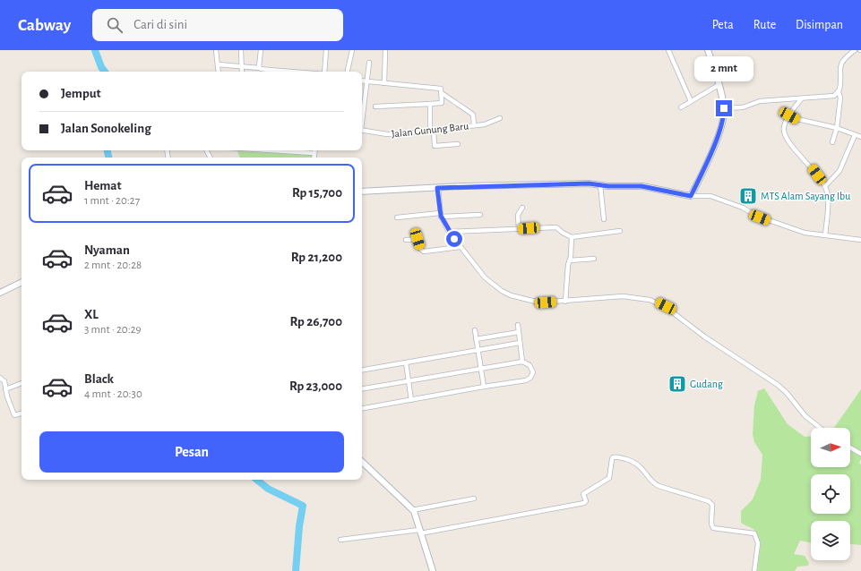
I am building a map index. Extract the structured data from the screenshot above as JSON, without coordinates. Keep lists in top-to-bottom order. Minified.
{"streets":{"street":["Jalan Gunung Baru"]},"places":{"building":["MTS Alam Sayang Ibu","Gudang"]},"north":"right","page":{"header":"Cabway","search":"Cari di sini","nav":["Peta","Rute","Disimpan"],"bubble":"2 mnt","banner":["Jemput","Jalan Sonokeling"],"list":[{"name":"Hemat","note":"1 mnt · 20:27","value":"Rp 15,700"},{"name":"Nyaman","note":"2 mnt · 20:28","value":"Rp 21,200"},{"name":"XL","note":"3 mnt · 20:29","value":"Rp 26,700"},{"name":"Black","note":"4 mnt · 20:30","value":"Rp 23,000"}],"buttons":"Pesan"}}
